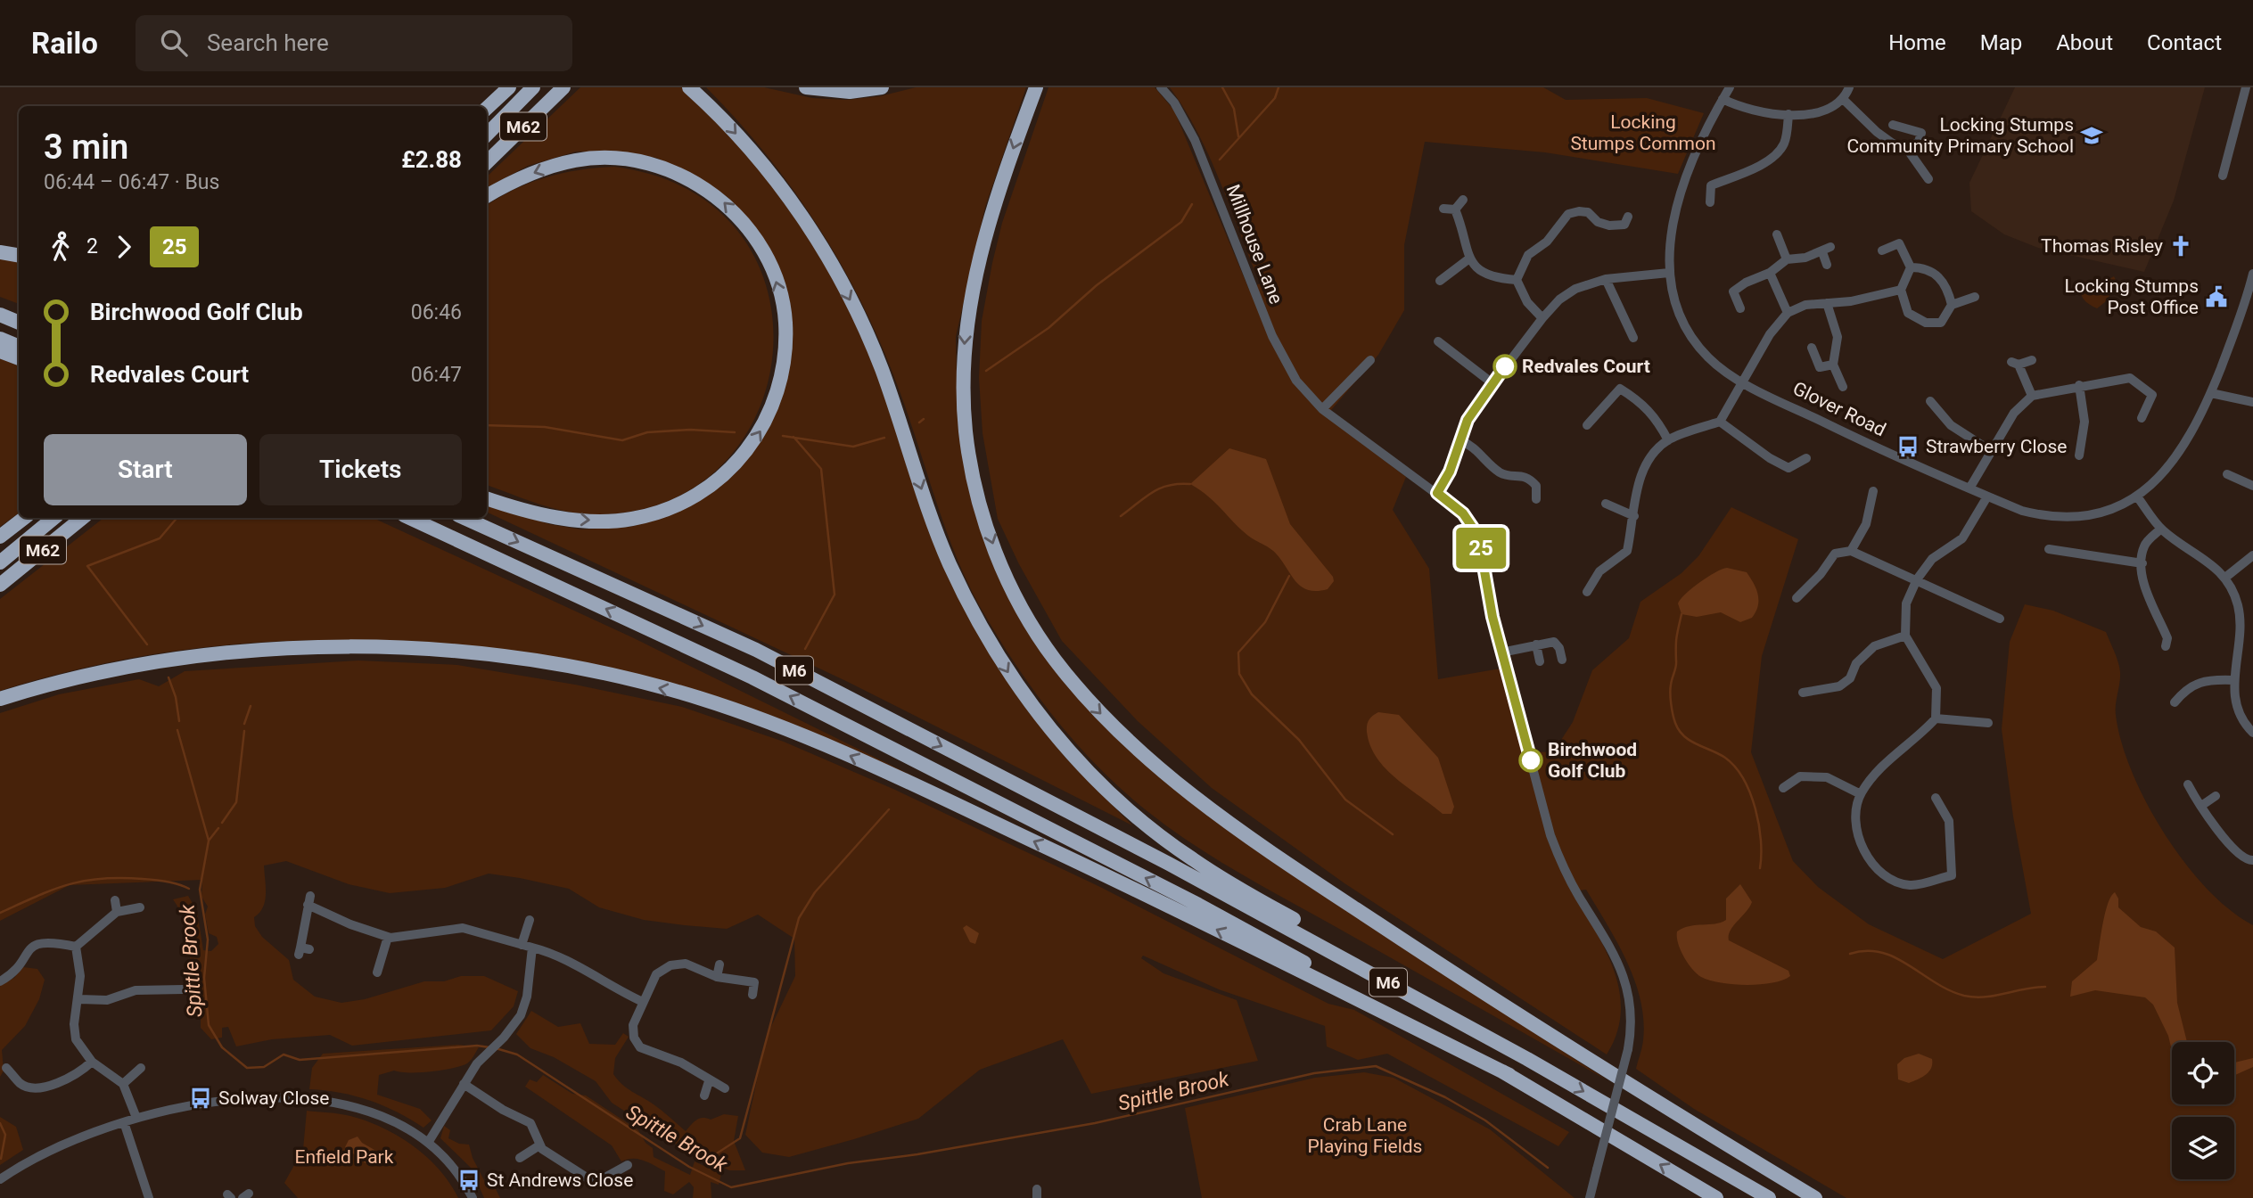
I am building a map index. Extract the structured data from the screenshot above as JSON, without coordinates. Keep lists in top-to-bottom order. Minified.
{"streets":{"highway":["M62","M6"],"street":["Millhouse Lane","Glover Road"]},"water":["Spittle Brook"],"parks":["Locking Stumps Common","Crab Lane Playing Fields","Enfield Park"],"places":{"school or university":["Locking Stumps Community Primary School"],"church":["Thomas Risley"],"public building":["Locking Stumps Post Office"],"other":["Redvales Court","Birchwood Golf Club"],"bus stop":["Strawberry Close","Solway Close","St Andrews Close"]},"lines":["bus line 25"],"page":{"header":"Railo","search":"Search here","nav":["Home","Map","About","Contact"],"on_map":"25","heading":["3 min","06:44 – 06:47 · Bus","£2.88"],"legs":["2","25"],"list":[{"name":"Birchwood Golf Club","value":"06:46"},{"name":"Redvales Court","value":"06:47"}],"buttons":["Start","Tickets"]}}
